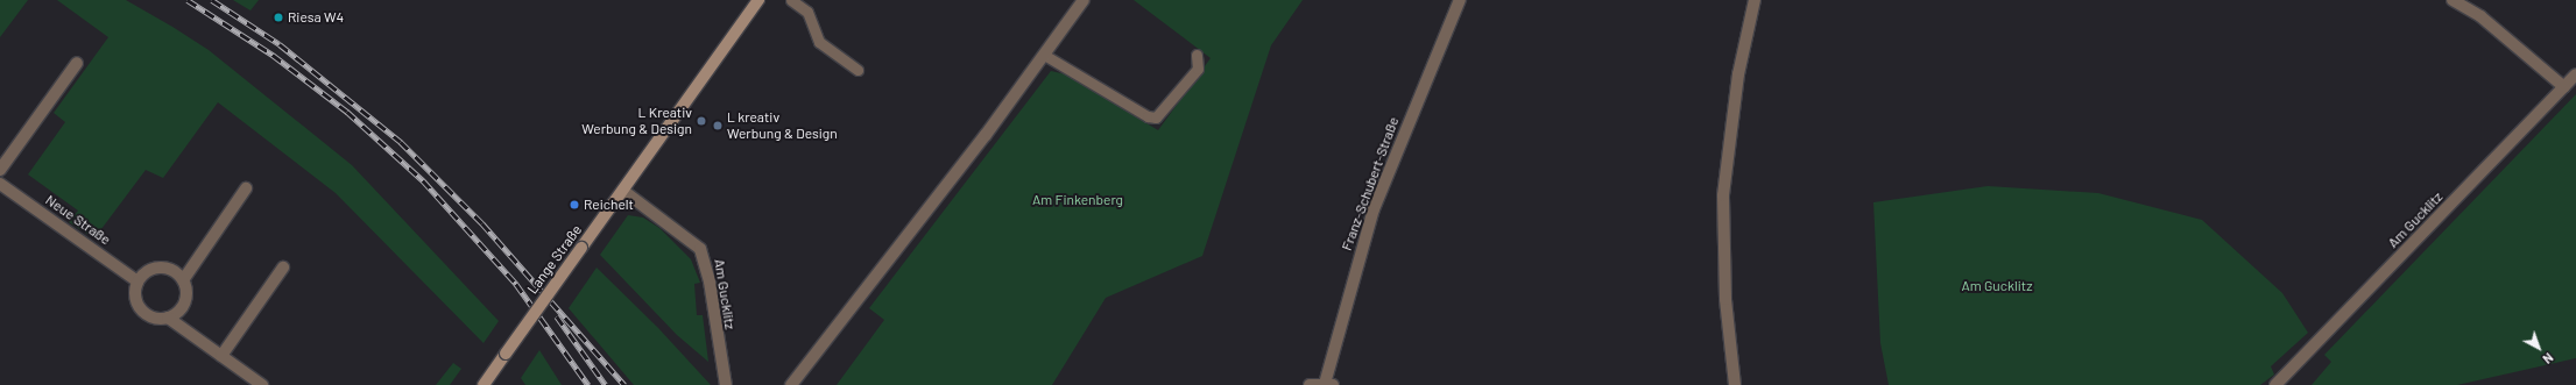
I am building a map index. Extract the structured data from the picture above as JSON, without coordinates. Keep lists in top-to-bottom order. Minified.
{"streets":{"street":["Franz-Schubert-Straße","Neue Straße","Am Gucklitz","Lange Straße"]},"crossings":[["Am Gucklitz","Lange Straße"]],"parks":["Am Finkenberg","Am Gucklitz"],"places":["Riesa W4","L Kreativ Werbung & Design","L kreativ Werbung & Design","Reichelt"],"north":"bottom right"}
